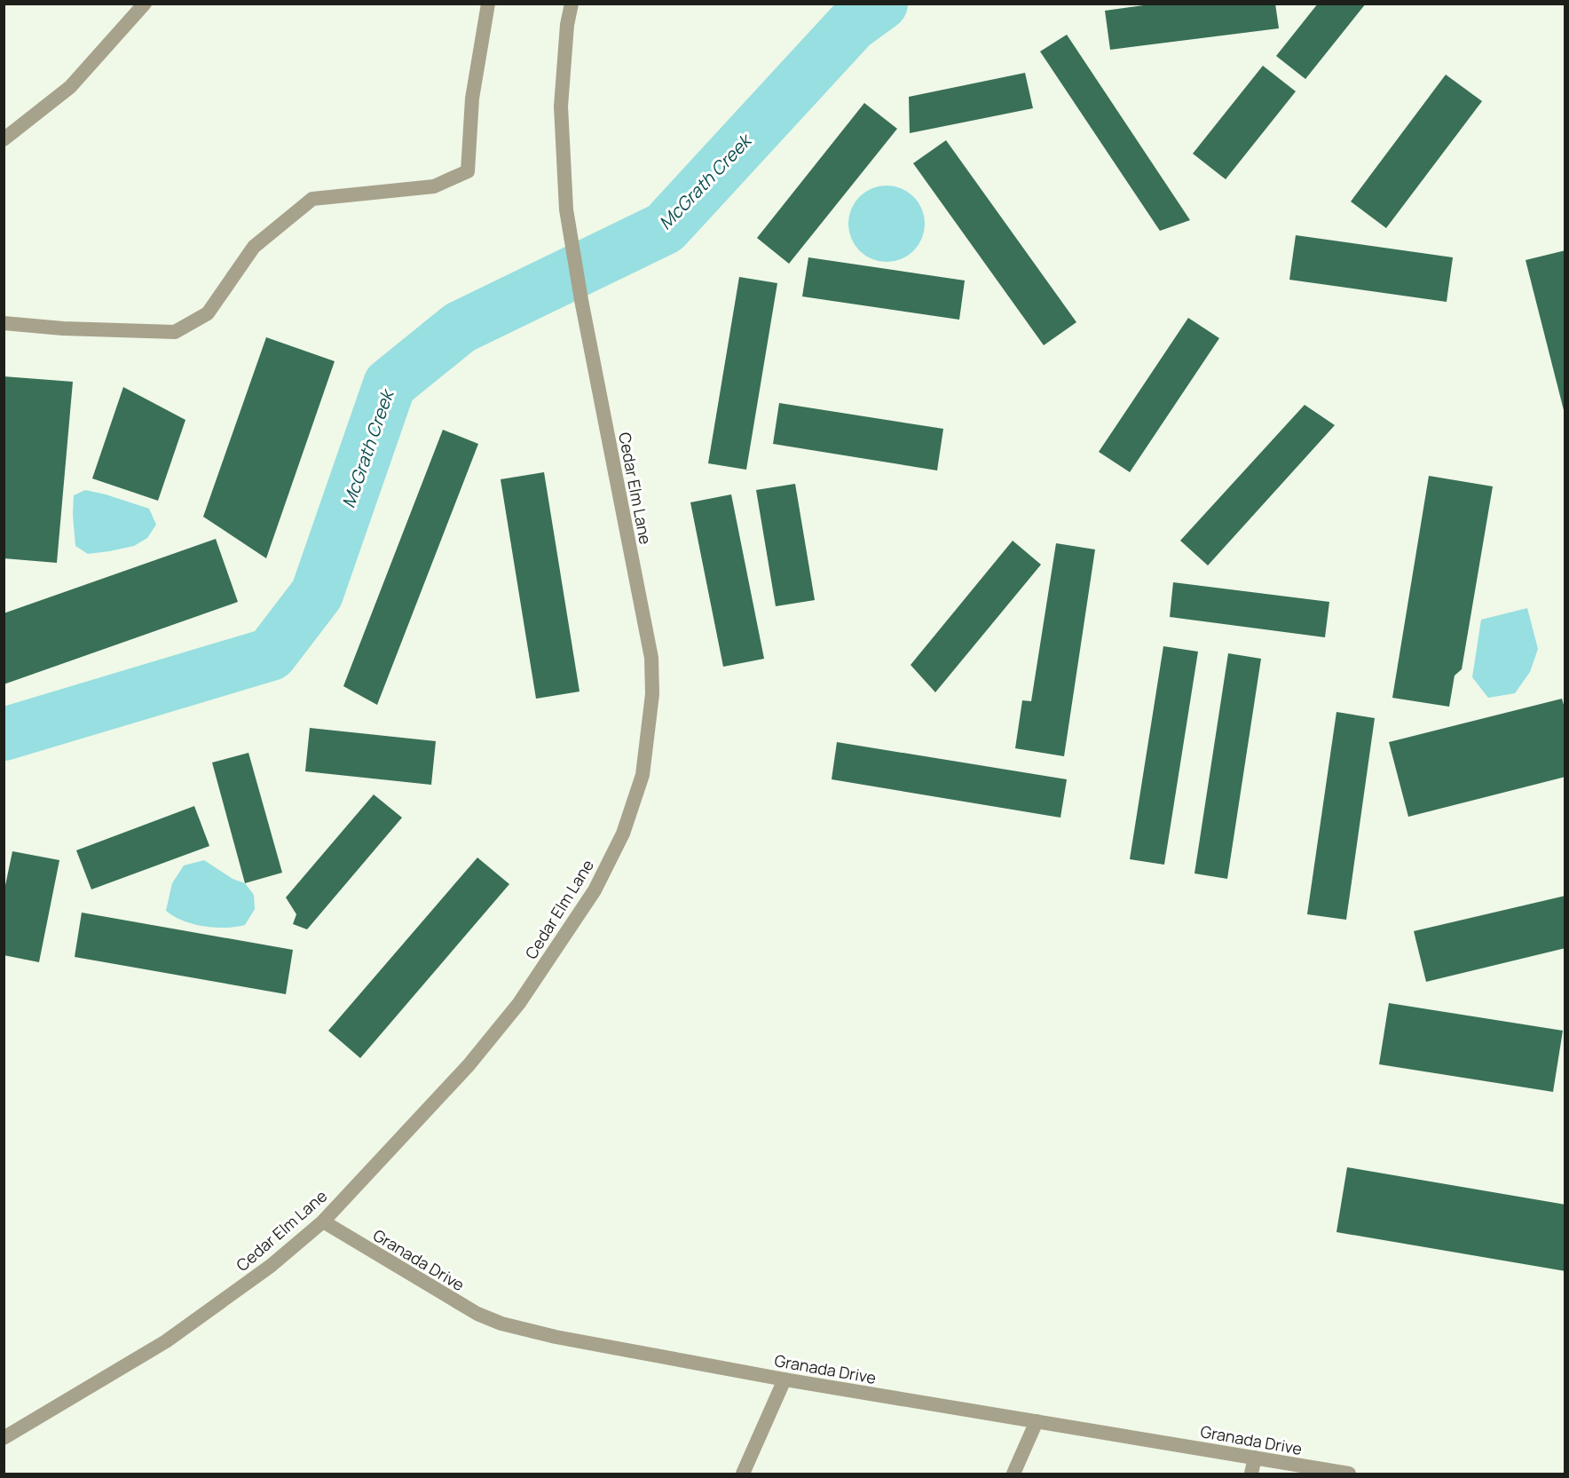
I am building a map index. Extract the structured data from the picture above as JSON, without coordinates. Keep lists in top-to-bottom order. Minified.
{"streets":{"street":["Cedar Elm Lane","Granada Drive"]},"crossings":[["Cedar Elm Lane","Granada Drive"]],"water":["McGrath Creek"]}
